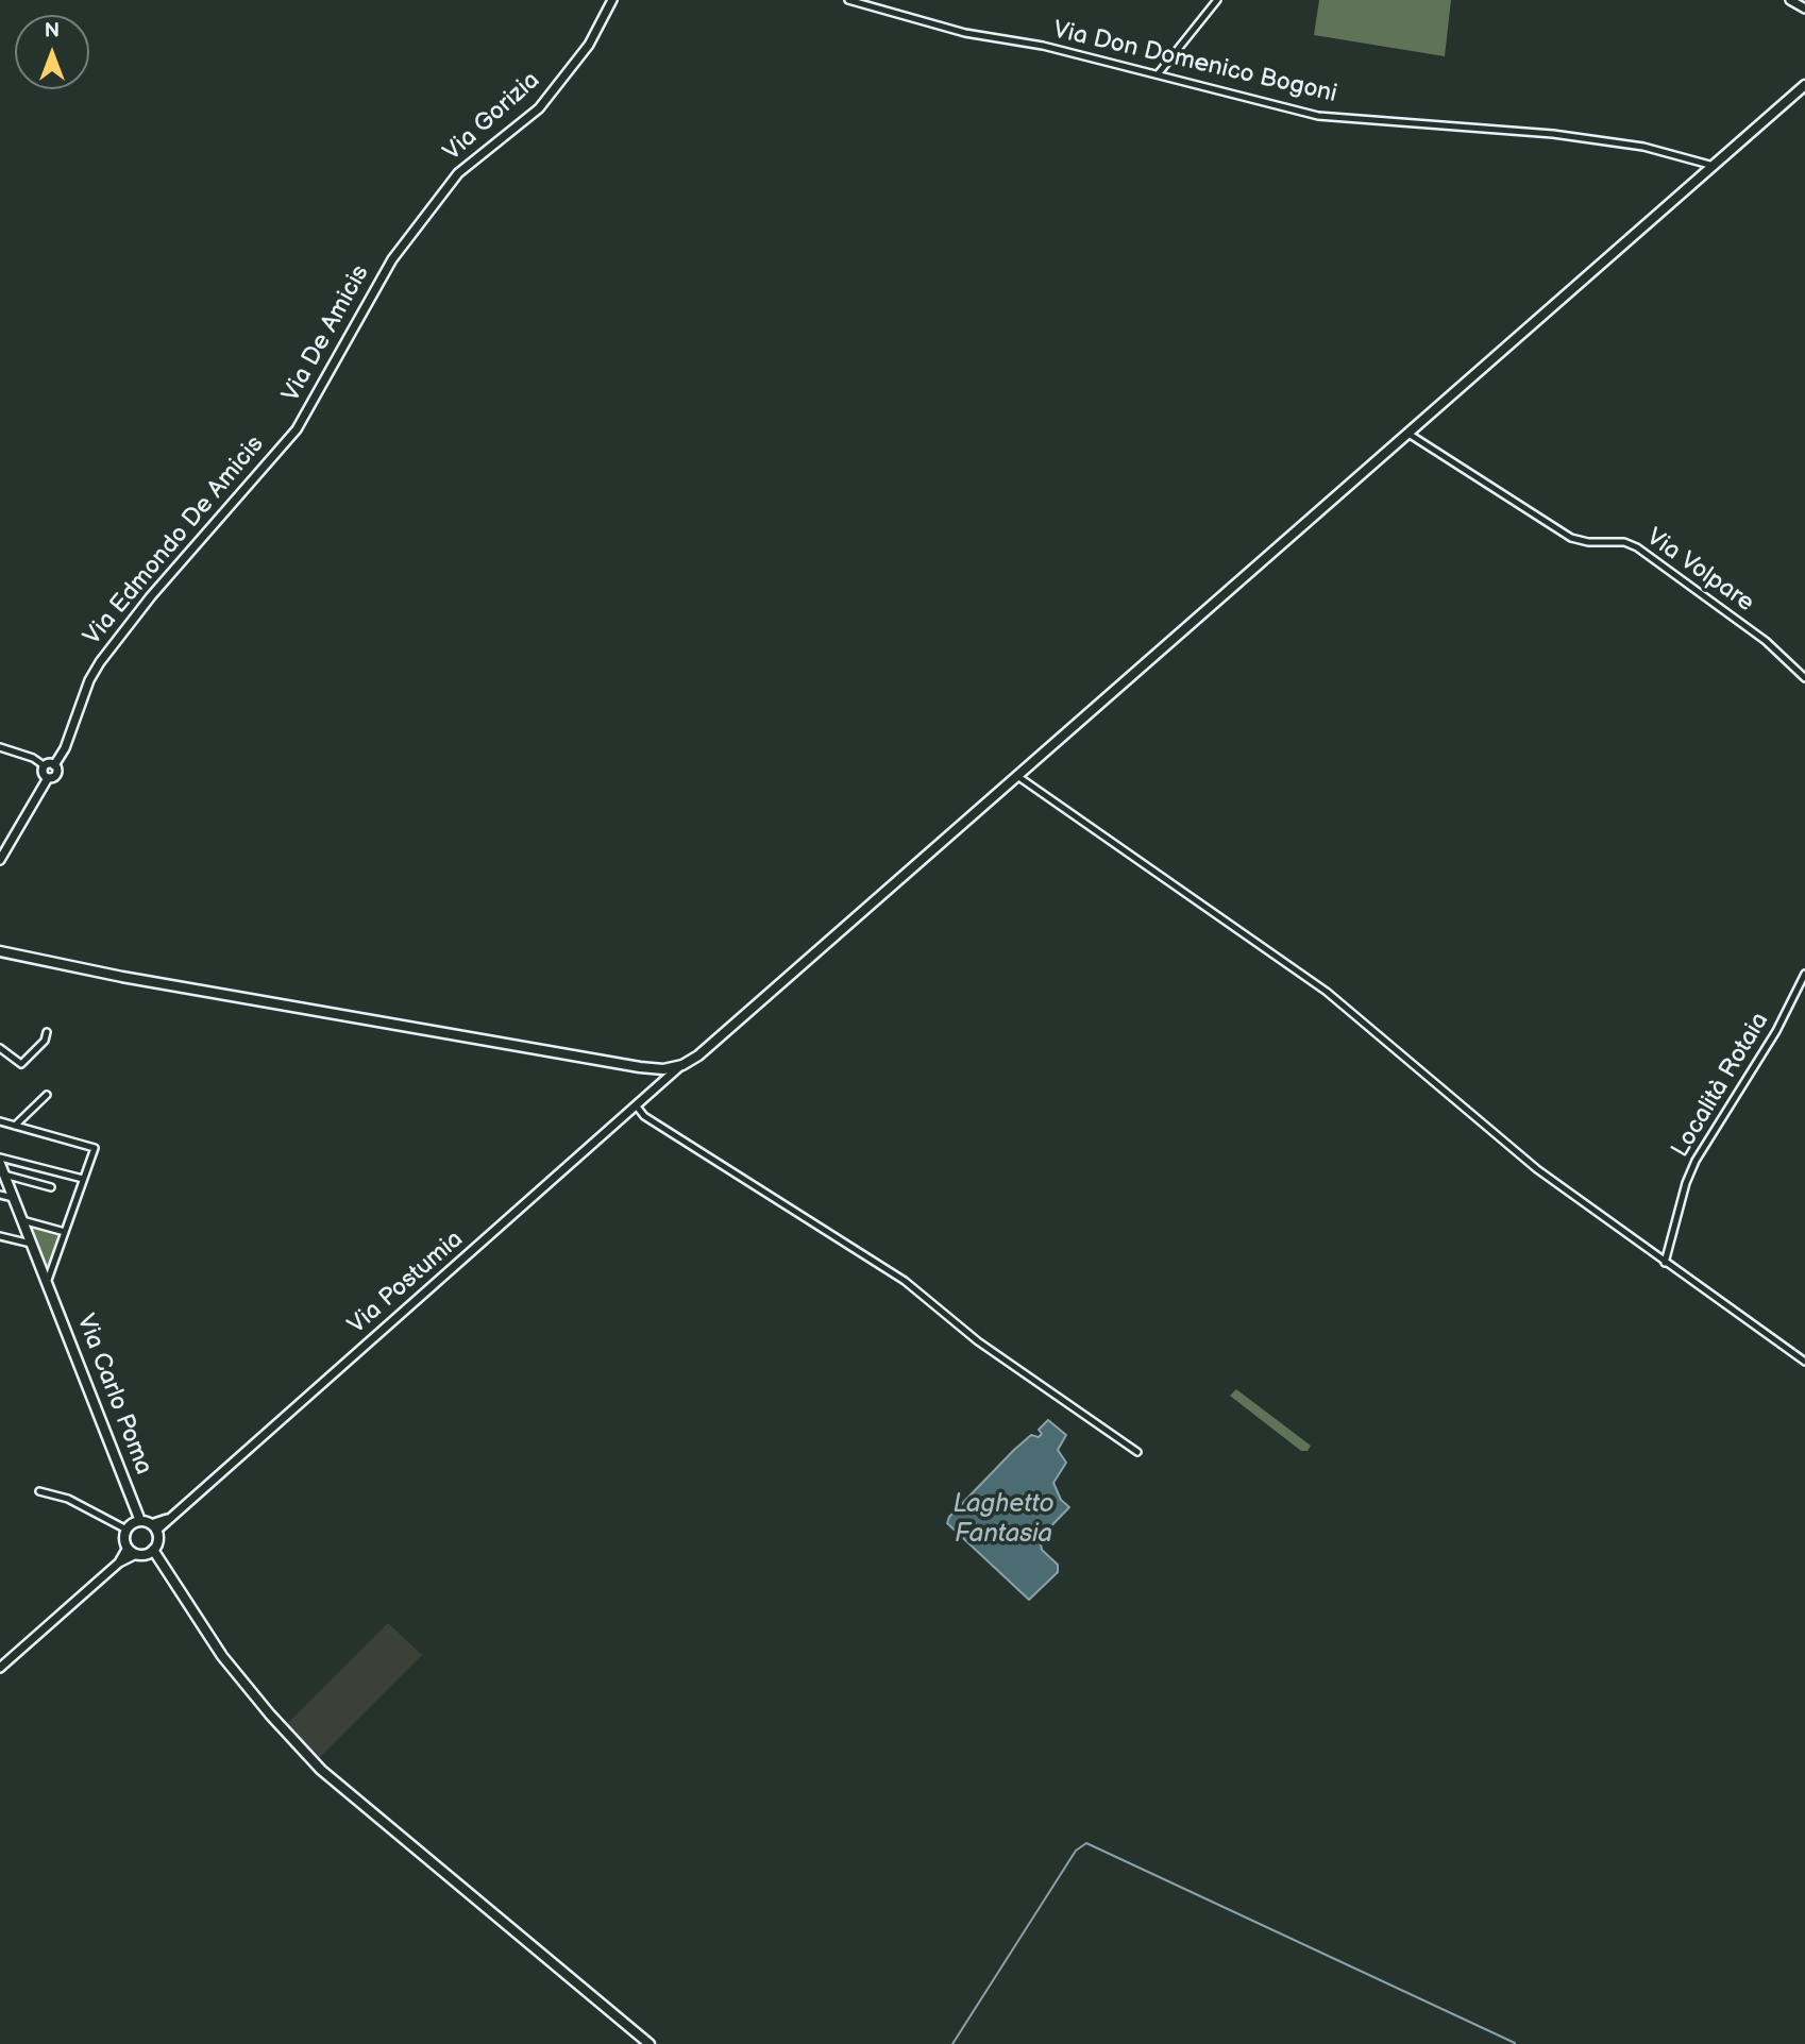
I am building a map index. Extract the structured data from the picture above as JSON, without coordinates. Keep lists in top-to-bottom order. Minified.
{"streets":{"main road":["Via Carlo Poma"],"street":["Via Don Domenico Bogoni","Via Gorizia","Via De Amicis","Via Edmondo De Amicis","Via Volpare","Località Rotaia","Via Postumia"]},"crossings":[["Via Gorizia","Via De Amicis"],["Via De Amicis","Via Edmondo De Amicis"],["Via Postumia","Via Carlo Poma"]],"water":["Laghetto Fantasia"],"north":"top"}
